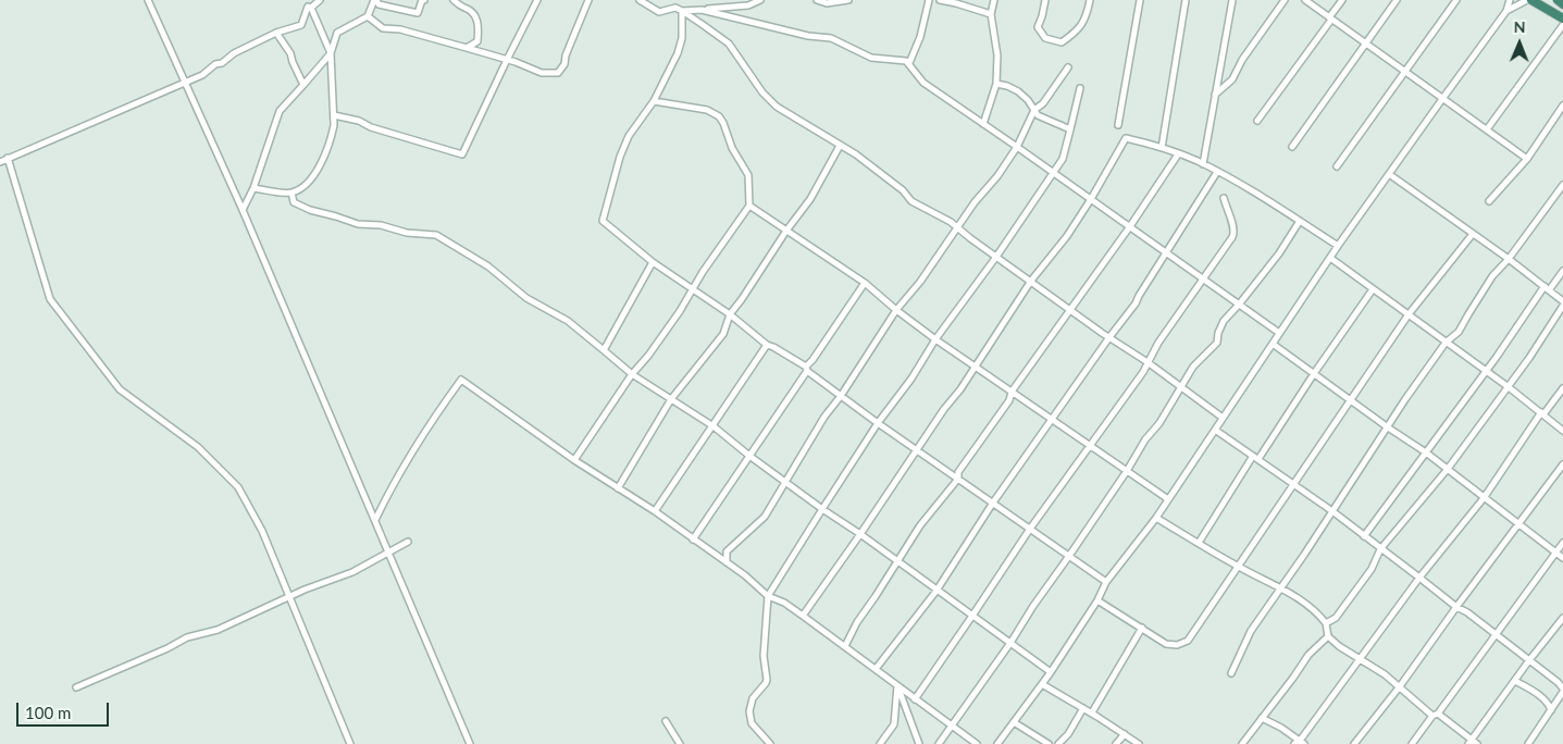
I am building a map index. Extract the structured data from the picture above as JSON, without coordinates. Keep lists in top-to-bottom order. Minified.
{"scale_bar":"100 m","north":"top"}
